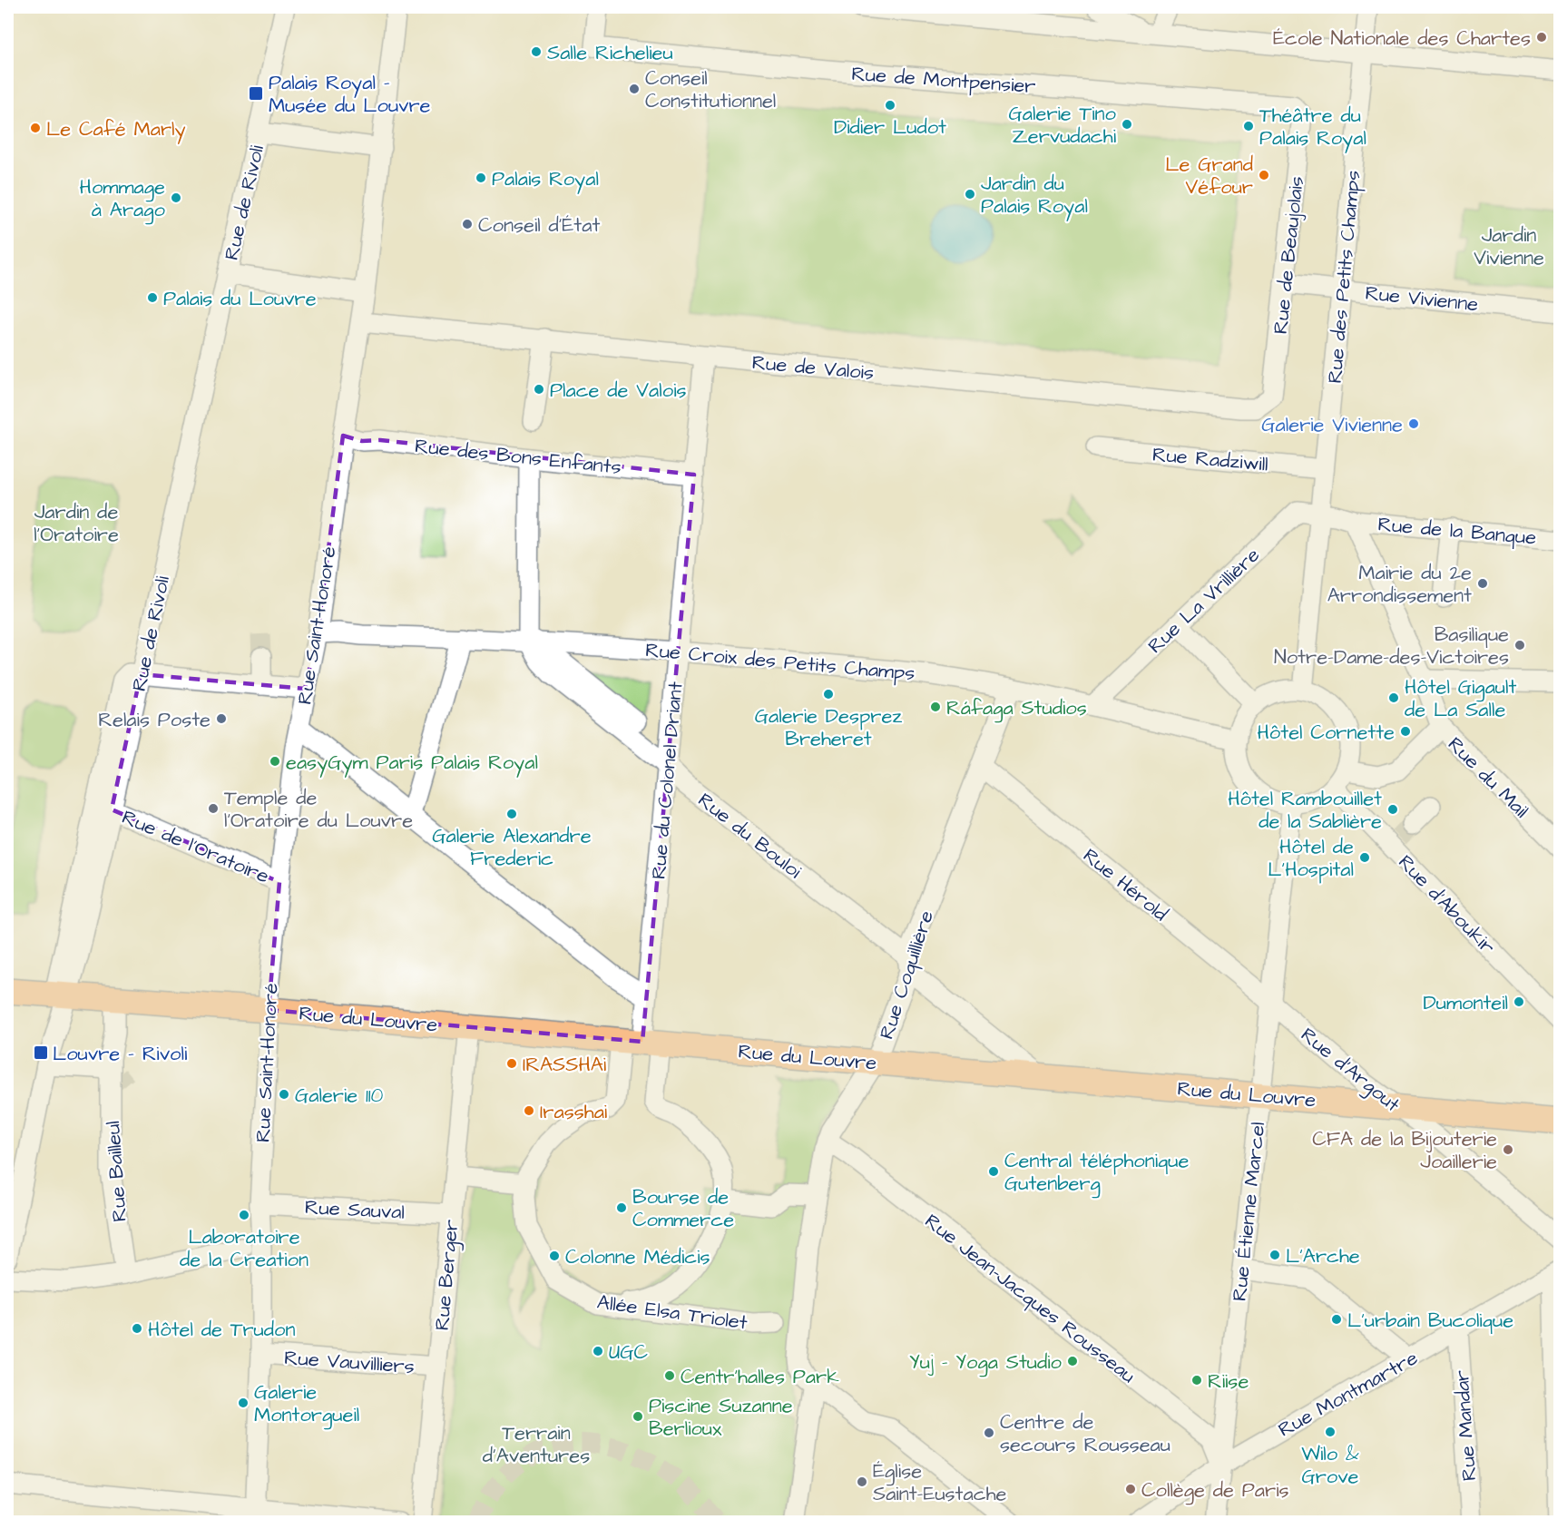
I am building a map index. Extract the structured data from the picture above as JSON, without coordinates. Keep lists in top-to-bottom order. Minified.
{"streets":{"main road":["Rue du Louvre"],"street":["Rue de Montpensier","Rue de Rivoli","Rue de Beaujolais","Rue des Petits Champs","Rue Vivienne","Rue de Valois","Rue des Bons Enfants","Rue Radziwill","Rue de la Banque","Rue La Vrillière","Rue Saint-Honoré","Rue Croix des Petits Champs","Rue du Mail","Rue du Colonel Driant","Rue du Bouloi","Rue de l'Oratoire","Rue Hérold","Rue d'Aboukir","Rue Coquillière","Rue d'Argout","Rue Bailleul","Rue Sauval","Rue Étienne Marcel","Rue Berger","Rue Jean-Jacques Rousseau","Allée Elsa Triolet","Rue Vauvilliers","Rue Montmartre","Rue Mandar"]},"crossings":[["Rue de Montpensier","Rue de Beaujolais"],["Rue de Rivoli","Rue de l'Oratoire"],["Rue de Rivoli","Rue du Louvre"],["Rue de Beaujolais","Rue Vivienne"],["Rue de Beaujolais","Rue de Valois"],["Rue des Petits Champs","Rue Vivienne"],["Rue des Petits Champs","Rue Radziwill"],["Rue des Petits Champs","Rue de la Banque"],["Rue des Petits Champs","Rue La Vrillière"],["Rue des Petits Champs","Rue Croix des Petits Champs"],["Rue des Petits Champs","Rue d'Aboukir"],["Rue des Petits Champs","Rue Étienne Marcel"],["Rue de Valois","Rue Saint-Honoré"],["Rue de Valois","Rue du Colonel Driant"],["Rue des Bons Enfants","Rue Saint-Honoré"],["Rue des Bons Enfants","Rue du Colonel Driant"],["Rue de la Banque","Rue La Vrillière"],["Rue La Vrillière","Rue Croix des Petits Champs"],["Rue Saint-Honoré","Rue Croix des Petits Champs"],["Rue Saint-Honoré","Rue de l'Oratoire"],["Rue Saint-Honoré","Rue du Louvre"],["Rue Saint-Honoré","Rue Sauval"],["Rue Saint-Honoré","Rue Vauvilliers"],["Rue Croix des Petits Champs","Rue du Colonel Driant"],["Rue Croix des Petits Champs","Rue du Bouloi"],["Rue Croix des Petits Champs","Rue d'Aboukir"],["Rue Croix des Petits Champs","Rue Coquillière"],["Rue Croix des Petits Champs","Rue Étienne Marcel"],["Rue du Colonel Driant","Rue du Bouloi"],["Rue du Colonel Driant","Rue du Louvre"],["Rue du Bouloi","Rue Coquillière"],["Rue du Bouloi","Rue du Louvre"],["Rue Hérold","Rue Coquillière"],["Rue Hérold","Rue d'Argout"],["Rue Hérold","Rue Étienne Marcel"],["Rue d'Aboukir","Rue Étienne Marcel"],["Rue Coquillière","Rue du Louvre"],["Rue Coquillière","Rue Jean-Jacques Rousseau"],["Rue du Louvre","Rue d'Argout"],["Rue du Louvre","Rue Bailleul"],["Rue du Louvre","Rue Étienne Marcel"],["Rue du Louvre","Rue Berger"],["Rue d'Argout","Rue Étienne Marcel"],["Rue Sauval","Rue Berger"],["Rue Étienne Marcel","Rue Jean-Jacques Rousseau"],["Rue Étienne Marcel","Rue Montmartre"],["Rue Berger","Rue Vauvilliers"],["Rue Jean-Jacques Rousseau","Rue Montmartre"],["Rue Montmartre","Rue Mandar"]],"parks":["Jardin Vivienne","Jardin de l'Oratoire","Terrain d'Aventures"],"places":{"other":["École Nationale des Chartes","Salle Richelieu","Conseil Constitutionnel","Didier Ludot","Galerie Tino Zervudachi","Théâtre du Palais Royal","Le Café Marly","Le Grand Véfour","Palais Royal","Jardin du Palais Royal","Hommage à Arago","Conseil d'État","Palais du Louvre","Place de Valois","Galerie Vivienne","Mairie du 2e Arrondissement","Basilique Notre-Dame-des-Victoires","Galerie Desprez Breheret","Hôtel Gigault de La Salle","Ráfaga Studios","Relais Poste","Hôtel Cornette","easyGym Paris Palais Royal","Temple de l'Oratoire du Louvre","Hôtel Rambouillet de la Sablière","Galerie Alexandre Frederic","Hôtel de L'Hospital","Dumonteil","IRASSHAi","Galerie 110","Irasshai","CFA de la Bijouterie Joaillerie","Central téléphonique Gutenberg","Bourse de Commerce","Laboratoire de la Creation","L'Arche","Colonne Médicis","L'urbain Bucolique","Hôtel de Trudon","UGC","Yuj - Yoga Studio","Centr'halles Park","Riise","Galerie Montorgueil","Piscine Suzanne Berlioux","Wilo & Grove","Centre de secours Rousseau","Église Saint-Eustache","Collège de Paris"],"transit":["Palais Royal - Musée du Louvre","Louvre - Rivoli"]}}
